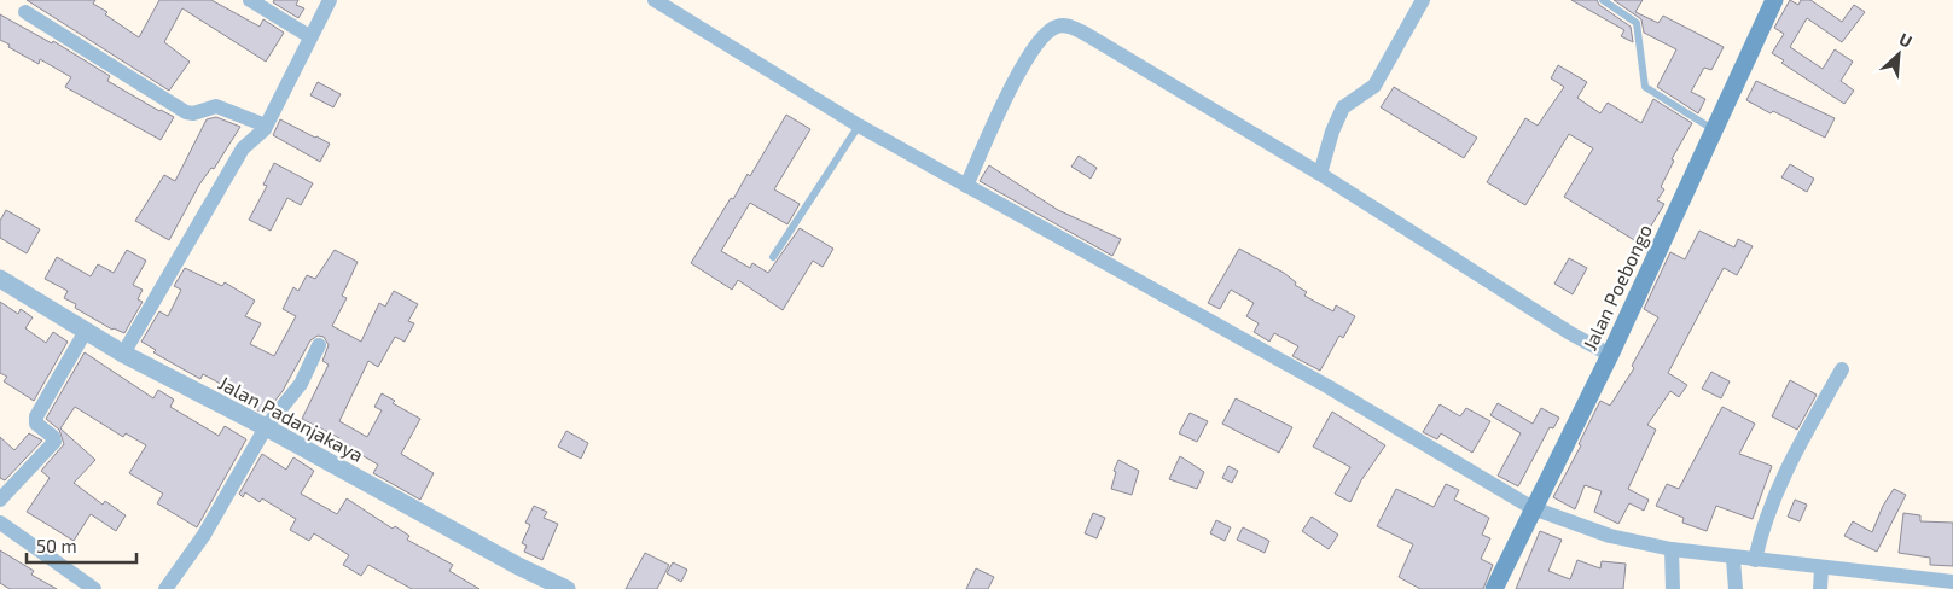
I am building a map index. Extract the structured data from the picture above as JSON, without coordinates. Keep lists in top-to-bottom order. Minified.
{"streets":{"main road":["Jalan Poebongo"],"street":["Jalan Padanjakaya"]},"scale_bar":"50 m","north":"top right"}
